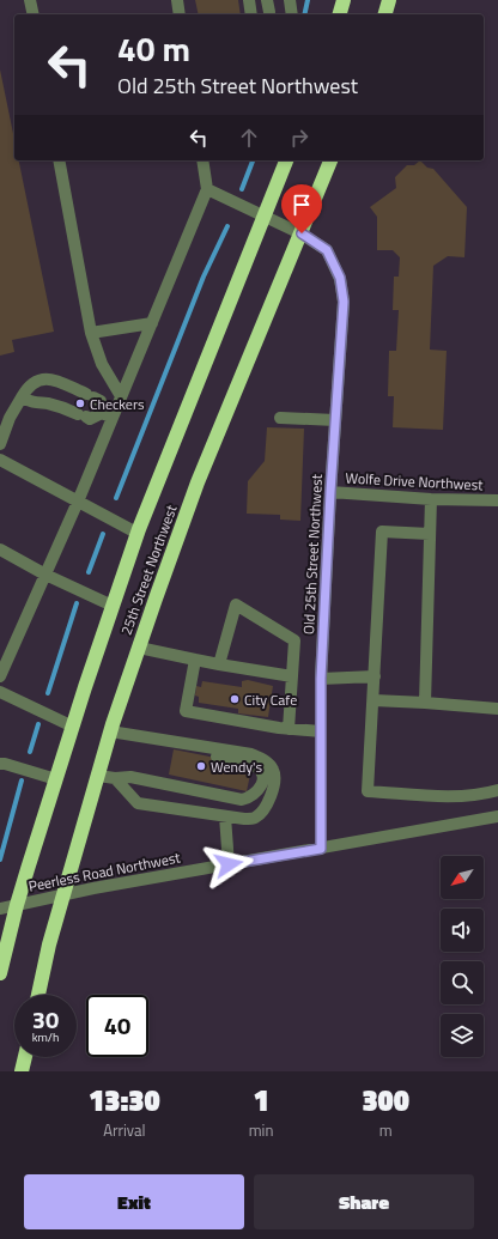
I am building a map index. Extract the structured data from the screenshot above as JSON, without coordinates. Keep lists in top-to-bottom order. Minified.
{"streets":{"highway":["25th Street Northwest"],"street":["Wolfe Drive Northwest","Old 25th Street Northwest","Peerless Road Northwest"]},"crossings":[["Wolfe Drive Northwest","Old 25th Street Northwest"],["Old 25th Street Northwest","25th Street Northwest"],["Old 25th Street Northwest","Peerless Road Northwest"],["25th Street Northwest","Peerless Road Northwest"]],"places":["Checkers","City Cafe","Wendy's"],"north":"bottom left","page":{"turn":["40 m","Old 25th Street Northwest"],"speed":"30 km/h","limit":"40","eta":["13:30","Arrival","1","min","300","m"],"buttons":["Exit","Share"]}}
